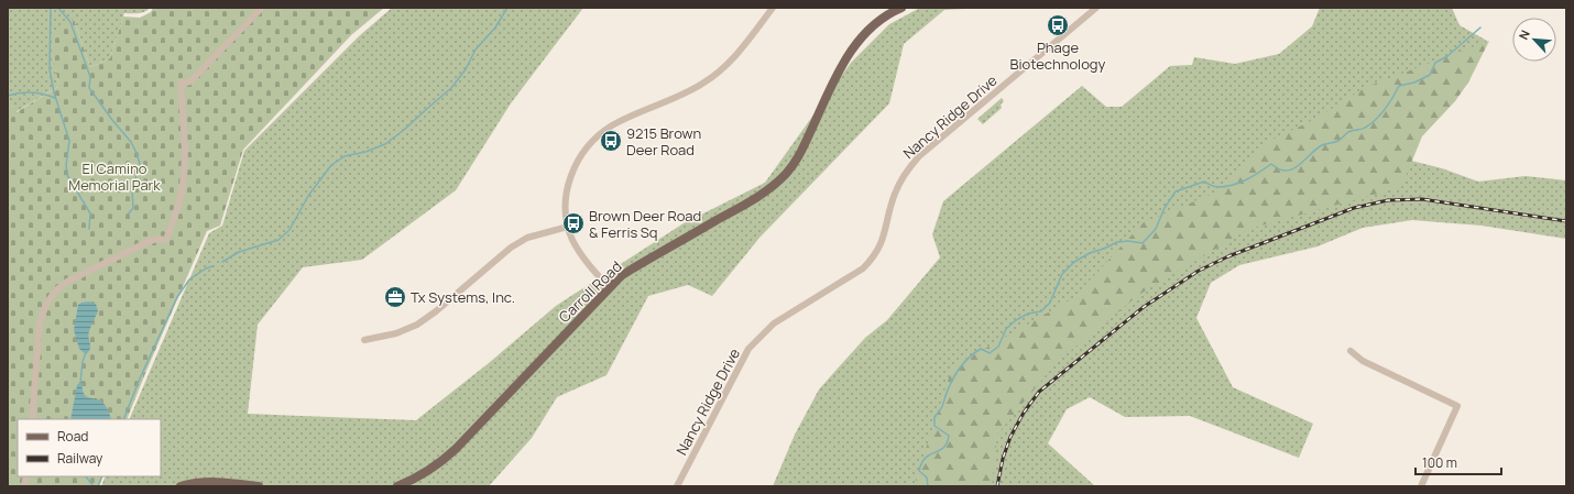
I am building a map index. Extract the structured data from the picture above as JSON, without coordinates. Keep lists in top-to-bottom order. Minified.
{"streets":{"main road":["Carroll Road"],"street":["Nancy Ridge Drive"]},"parks":["El Camino Memorial Park"],"places":{"bus stop":["Phage Biotechnology","9215 Brown Deer Road","Brown Deer Road & Ferris Sq"],"office":["Tx Systems, Inc."]},"legend":["Road","Railway"],"scale_bar":"100 m","north":"top left"}
